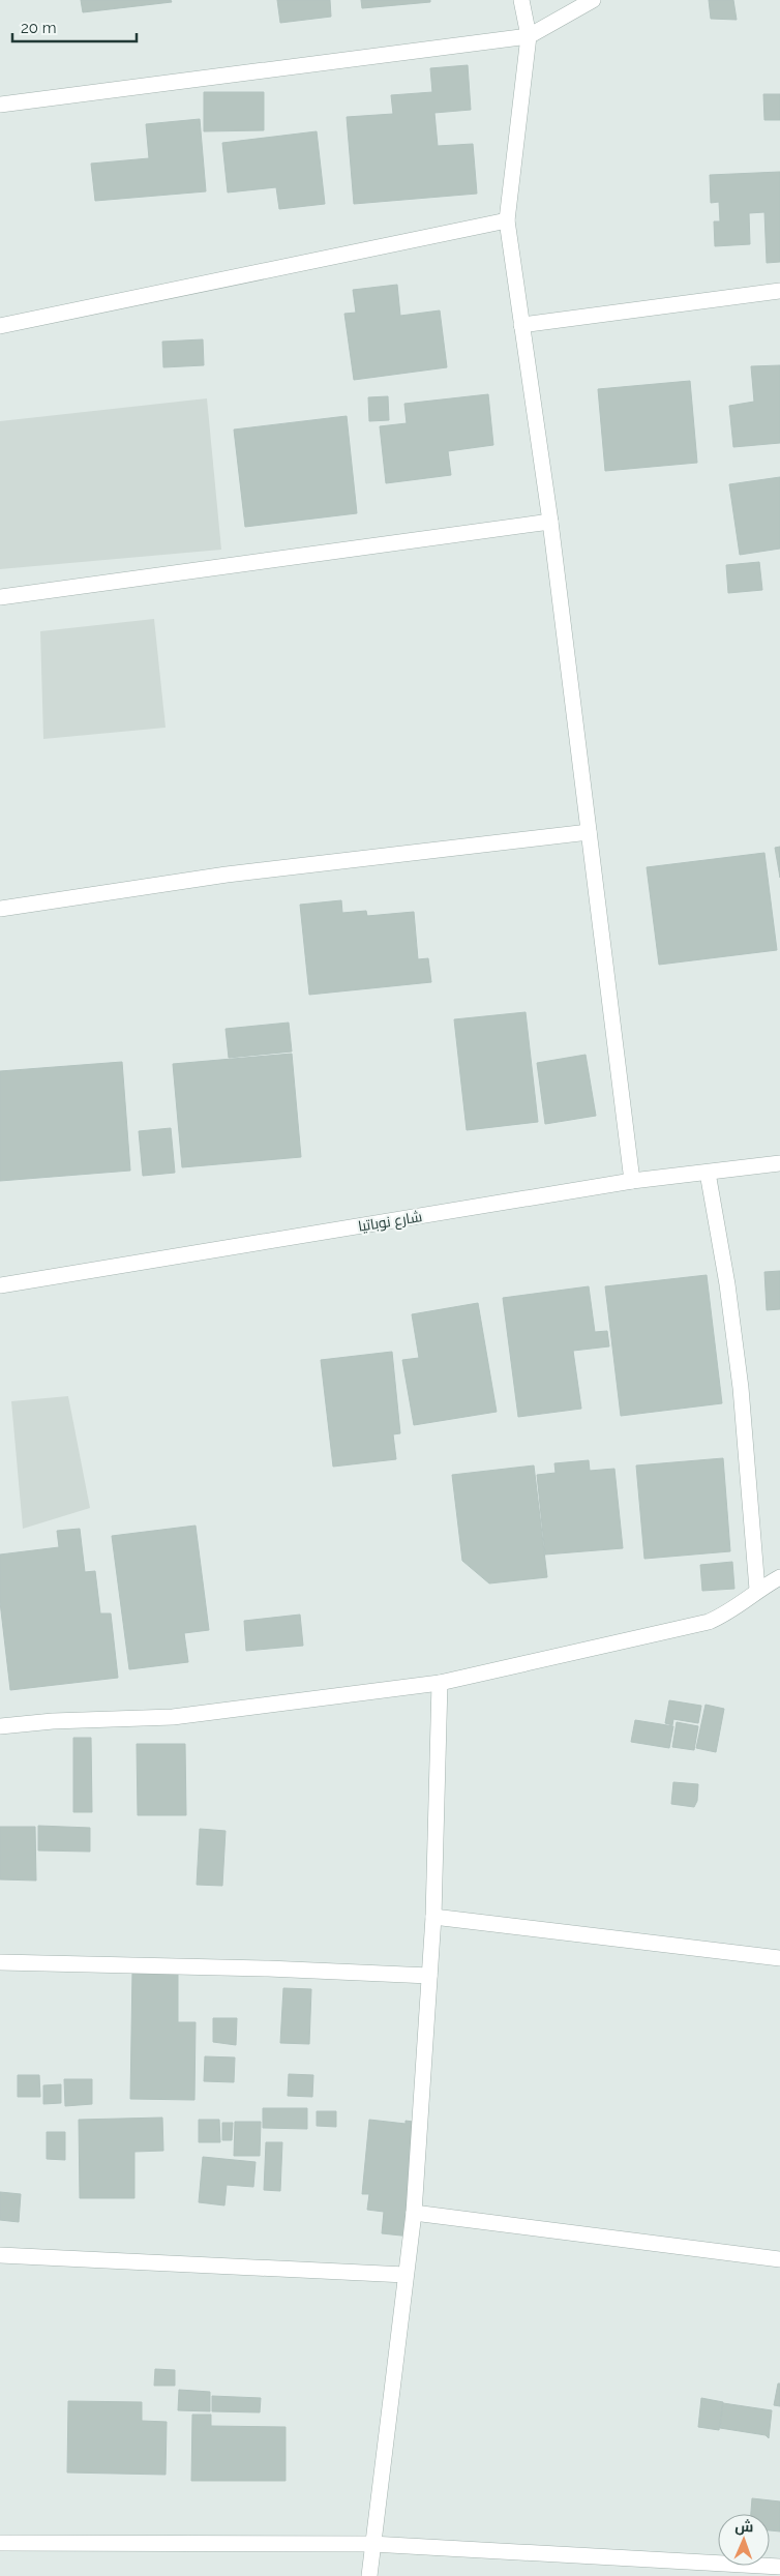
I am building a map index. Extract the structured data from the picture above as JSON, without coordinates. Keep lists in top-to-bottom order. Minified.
{"streets":{"street":["شارع نوباتيا"]},"scale_bar":"20 m","north":"top"}
